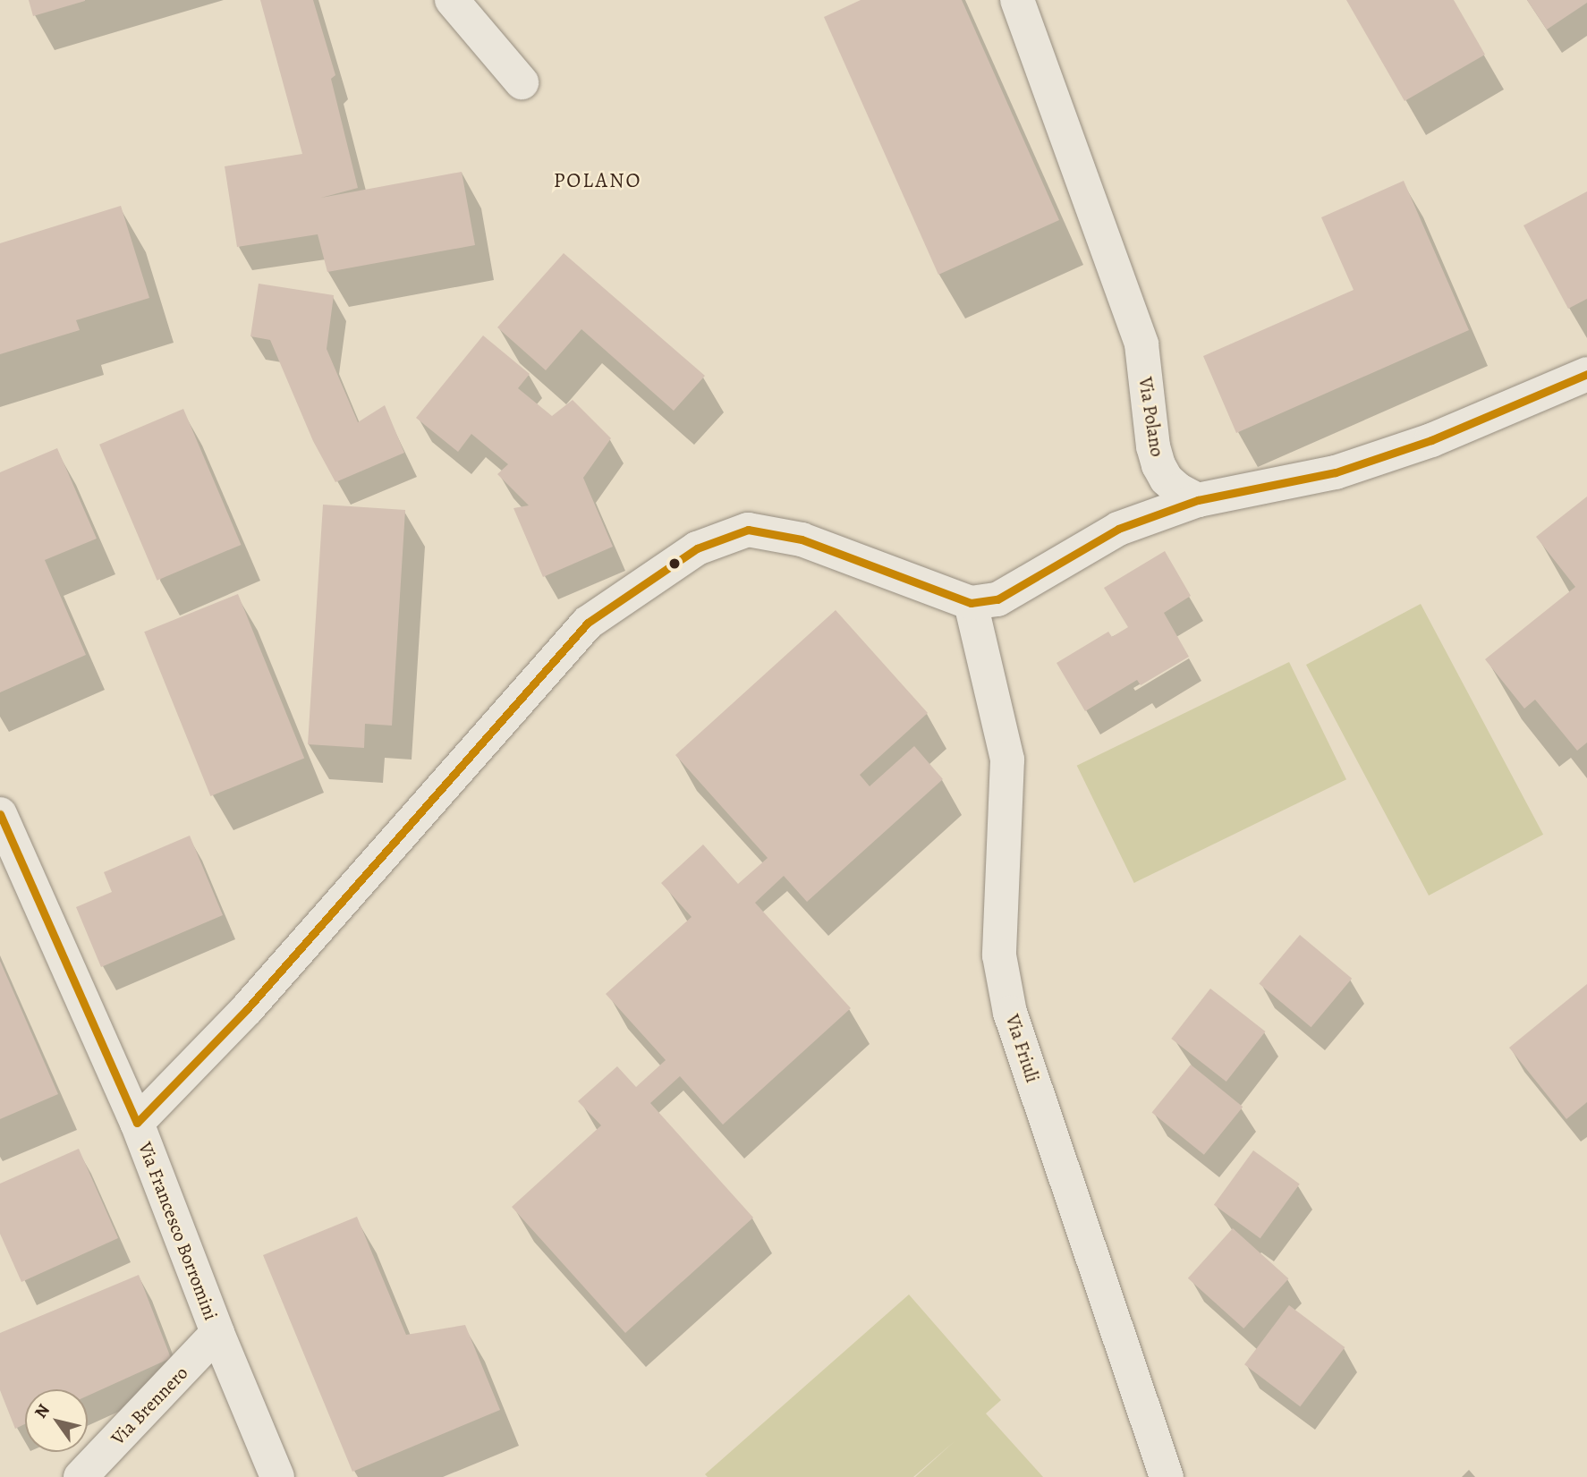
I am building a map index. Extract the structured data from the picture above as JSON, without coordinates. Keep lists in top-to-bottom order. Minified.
{"streets":{"street":["Via Polano","Via Friuli","Via Francesco Borromini","Via Brennero"]},"crossings":[["Via Francesco Borromini","Via Brennero"]],"districts":["POLANO"],"north":"top left"}
